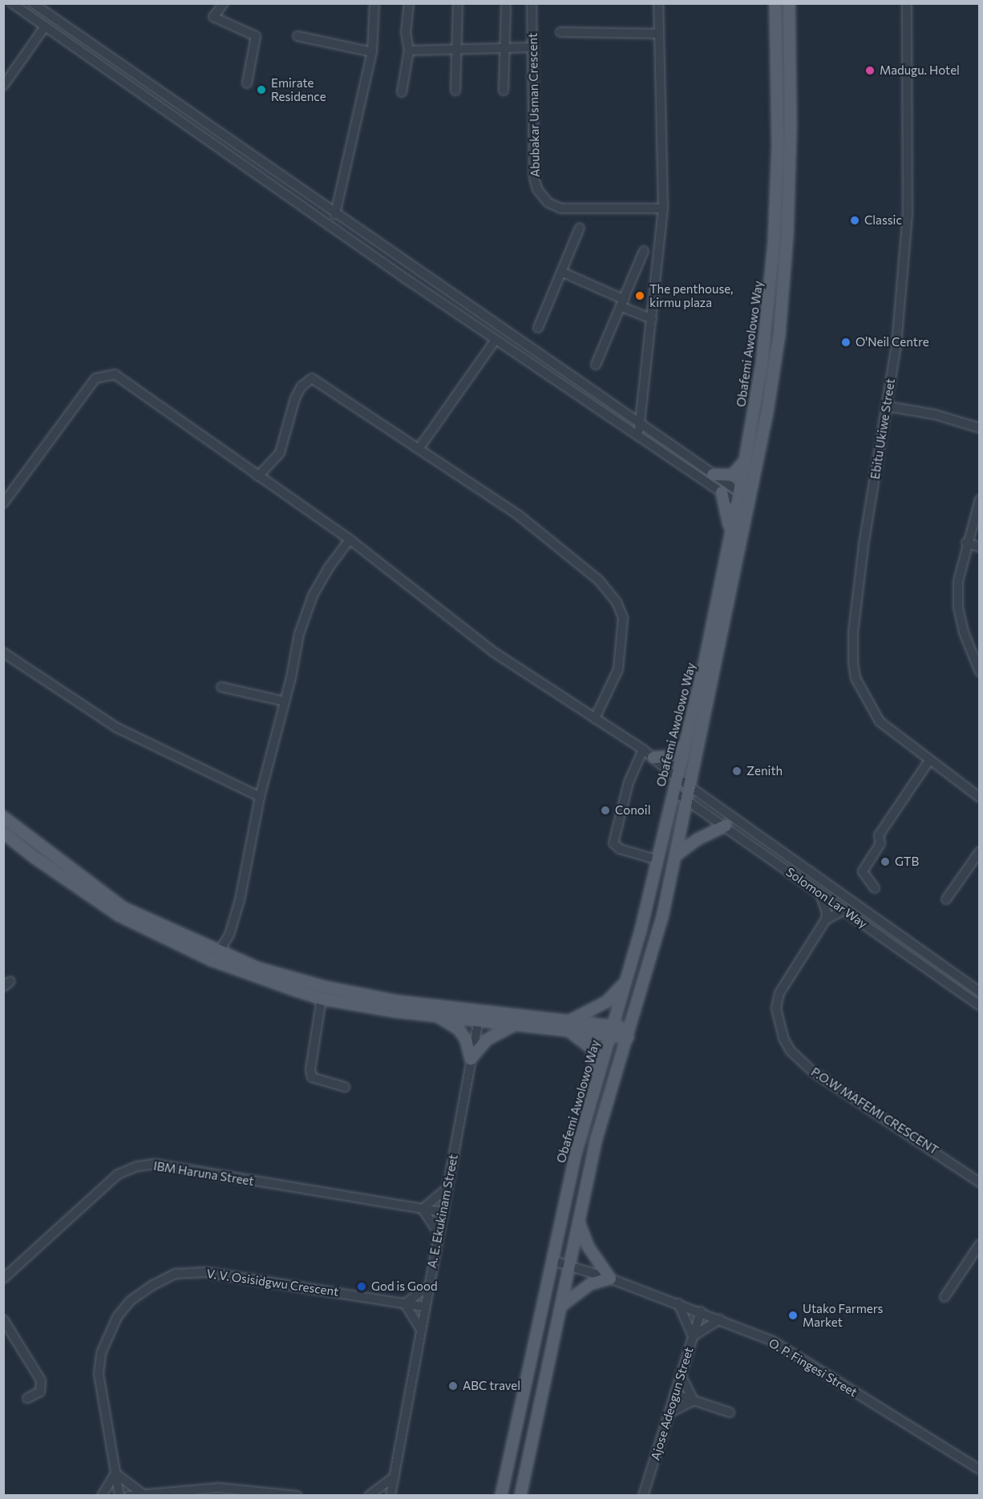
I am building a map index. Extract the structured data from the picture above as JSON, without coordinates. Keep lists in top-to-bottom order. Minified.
{"streets":{"main road":["Obafemi Awolowo Way"],"street":["Abubakar Usman Crescent","Ebitu Ukiwe Street","Solomon Lar Way","P.O.W MAFEMI CRESCENT","IBM Haruna Street","A. E. Ekukinam Street","V. V. Osisidgwu Crescent","O. P. Fingesi Street","Ajose Adeogun Street"]},"crossings":[["Obafemi Awolowo Way","Solomon Lar Way"],["Obafemi Awolowo Way","O. P. Fingesi Street"],["IBM Haruna Street","A. E. Ekukinam Street"],["A. E. Ekukinam Street","V. V. Osisidgwu Crescent"],["O. P. Fingesi Street","Ajose Adeogun Street"]],"places":["Madugu. Hotel","Emirate Residence","Classic","The penthouse, kirmu plaza","O'Neil Centre","Zenith","Conoil","GTB","God is Good","Utako Farmers Market","ABC travel"]}
